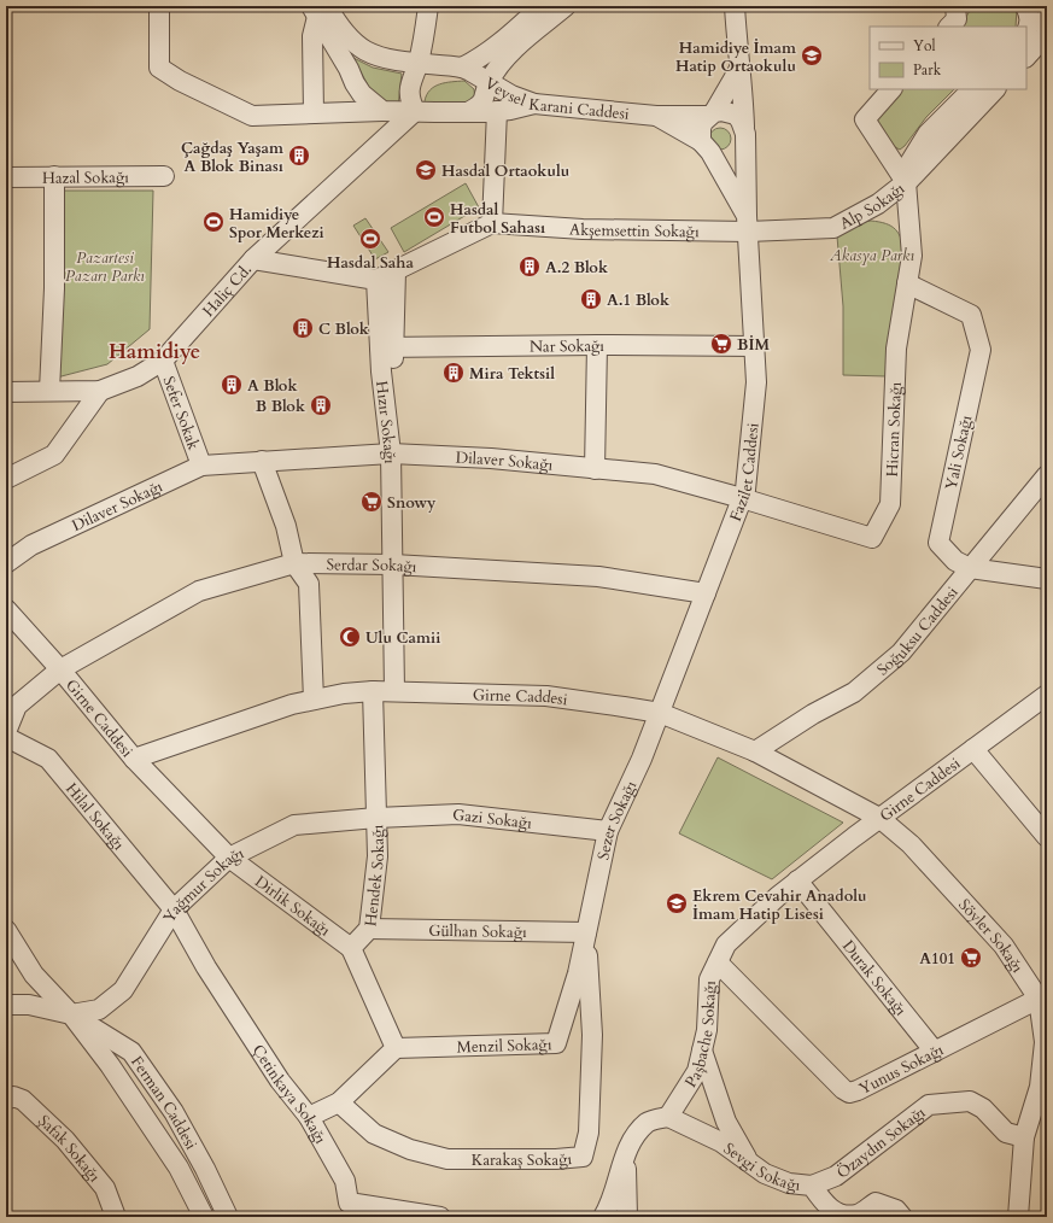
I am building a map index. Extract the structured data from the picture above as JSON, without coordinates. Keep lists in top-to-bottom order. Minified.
{"streets":{"street":["Veysel Karani Caddesi","Hazal Sokağı","Alp Sokağı","Akşemsettin Sokağı","Haliç Cd.","Nar Sokağı","Sefer Sokak","Hızır Sokağı","Hicran Sokağı","Yali Sokağı","Dilaver Sokağı","Fazilet Caddesi","Serdar Sokağı","Soğuksu Caddesi","Girne Caddesi","Hilal Sokağı","Gazi Sokağı","Sezer Sokağı","Hendek Sokağı","Yağmur Sokağı","Dirlik Sokağı","Gülhan Sokağı","Söyler Sokağı","Durak Sokağı","Paşbache Sokağı","Menzil Sokağı","Yunus Sokağı","Çetinkaya Sokağı","Ferman Caddesi","Özaydın Sokağı","Şafak Sokağı","Karakaş Sokağı","Sevgi Sokağı"]},"crossings":[["Veysel Karani Caddesi","Fazilet Caddesi"],["Alp Sokağı","Akşemsettin Sokağı"],["Alp Sokağı","Hicran Sokağı"],["Alp Sokağı","Fazilet Caddesi"],["Akşemsettin Sokağı","Fazilet Caddesi"],["Haliç Cd.","Sefer Sokak"],["Nar Sokağı","Hızır Sokağı"],["Nar Sokağı","Fazilet Caddesi"],["Sefer Sokak","Dilaver Sokağı"],["Hızır Sokağı","Dilaver Sokağı"],["Hızır Sokağı","Serdar Sokağı"],["Hızır Sokağı","Girne Caddesi"],["Hicran Sokağı","Yali Sokağı"],["Hicran Sokağı","Dilaver Sokağı"],["Hicran Sokağı","Fazilet Caddesi"],["Yali Sokağı","Soğuksu Caddesi"],["Dilaver Sokağı","Fazilet Caddesi"],["Fazilet Caddesi","Serdar Sokağı"],["Fazilet Caddesi","Girne Caddesi"],["Fazilet Caddesi","Sezer Sokağı"],["Serdar Sokağı","Girne Caddesi"],["Soğuksu Caddesi","Girne Caddesi"],["Girne Caddesi","Sezer Sokağı"],["Girne Caddesi","Hendek Sokağı"],["Girne Caddesi","Dirlik Sokağı"],["Girne Caddesi","Söyler Sokağı"],["Girne Caddesi","Paşbache Sokağı"],["Hilal Sokağı","Yağmur Sokağı"],["Hilal Sokağı","Çetinkaya Sokağı"],["Gazi Sokağı","Sezer Sokağı"],["Gazi Sokağı","Hendek Sokağı"],["Gazi Sokağı","Yağmur Sokağı"],["Sezer Sokağı","Gülhan Sokağı"],["Sezer Sokağı","Menzil Sokağı"],["Sezer Sokağı","Karakaş Sokağı"],["Hendek Sokağı","Yağmur Sokağı"],["Hendek Sokağı","Dirlik Sokağı"],["Hendek Sokağı","Gülhan Sokağı"],["Yağmur Sokağı","Dirlik Sokağı"],["Yağmur Sokağı","Çetinkaya Sokağı"],["Yağmur Sokağı","Ferman Caddesi"],["Gülhan Sokağı","Menzil Sokağı"],["Gülhan Sokağı","Karakaş Sokağı"],["Söyler Sokağı","Paşbache Sokağı"],["Söyler Sokağı","Yunus Sokağı"],["Söyler Sokağı","Özaydın Sokağı"],["Durak Sokağı","Paşbache Sokağı"],["Durak Sokağı","Yunus Sokağı"],["Paşbache Sokağı","Yunus Sokağı"],["Paşbache Sokağı","Sevgi Sokağı"],["Menzil Sokağı","Karakaş Sokağı"],["Özaydın Sokağı","Sevgi Sokağı"]],"districts":["Hamidiye"],"parks":["Akasya Parkı","Pazartesi Pazarı Parkı"],"places":{"school or university":["Hamidiye İmam Hatip Ortaokulu","Hasdal Ortaokulu","Ekrem Cevahir Anadolu İmam Hatip Lisesi"],"building":["Çağdaş Yaşam A Blok Binası","A.2 Blok","A.1 Blok","C Blok","Mira Tektsil","A Blok","B Blok"],"sports":["Hasdal Futbol Sahası","Hamidiye Spor Merkezi","Hasdal Saha"],"supermarket":["BİM","Snowy","A101"],"mosque":["Ulu Camii"]},"legend":["Yol","Park"]}
